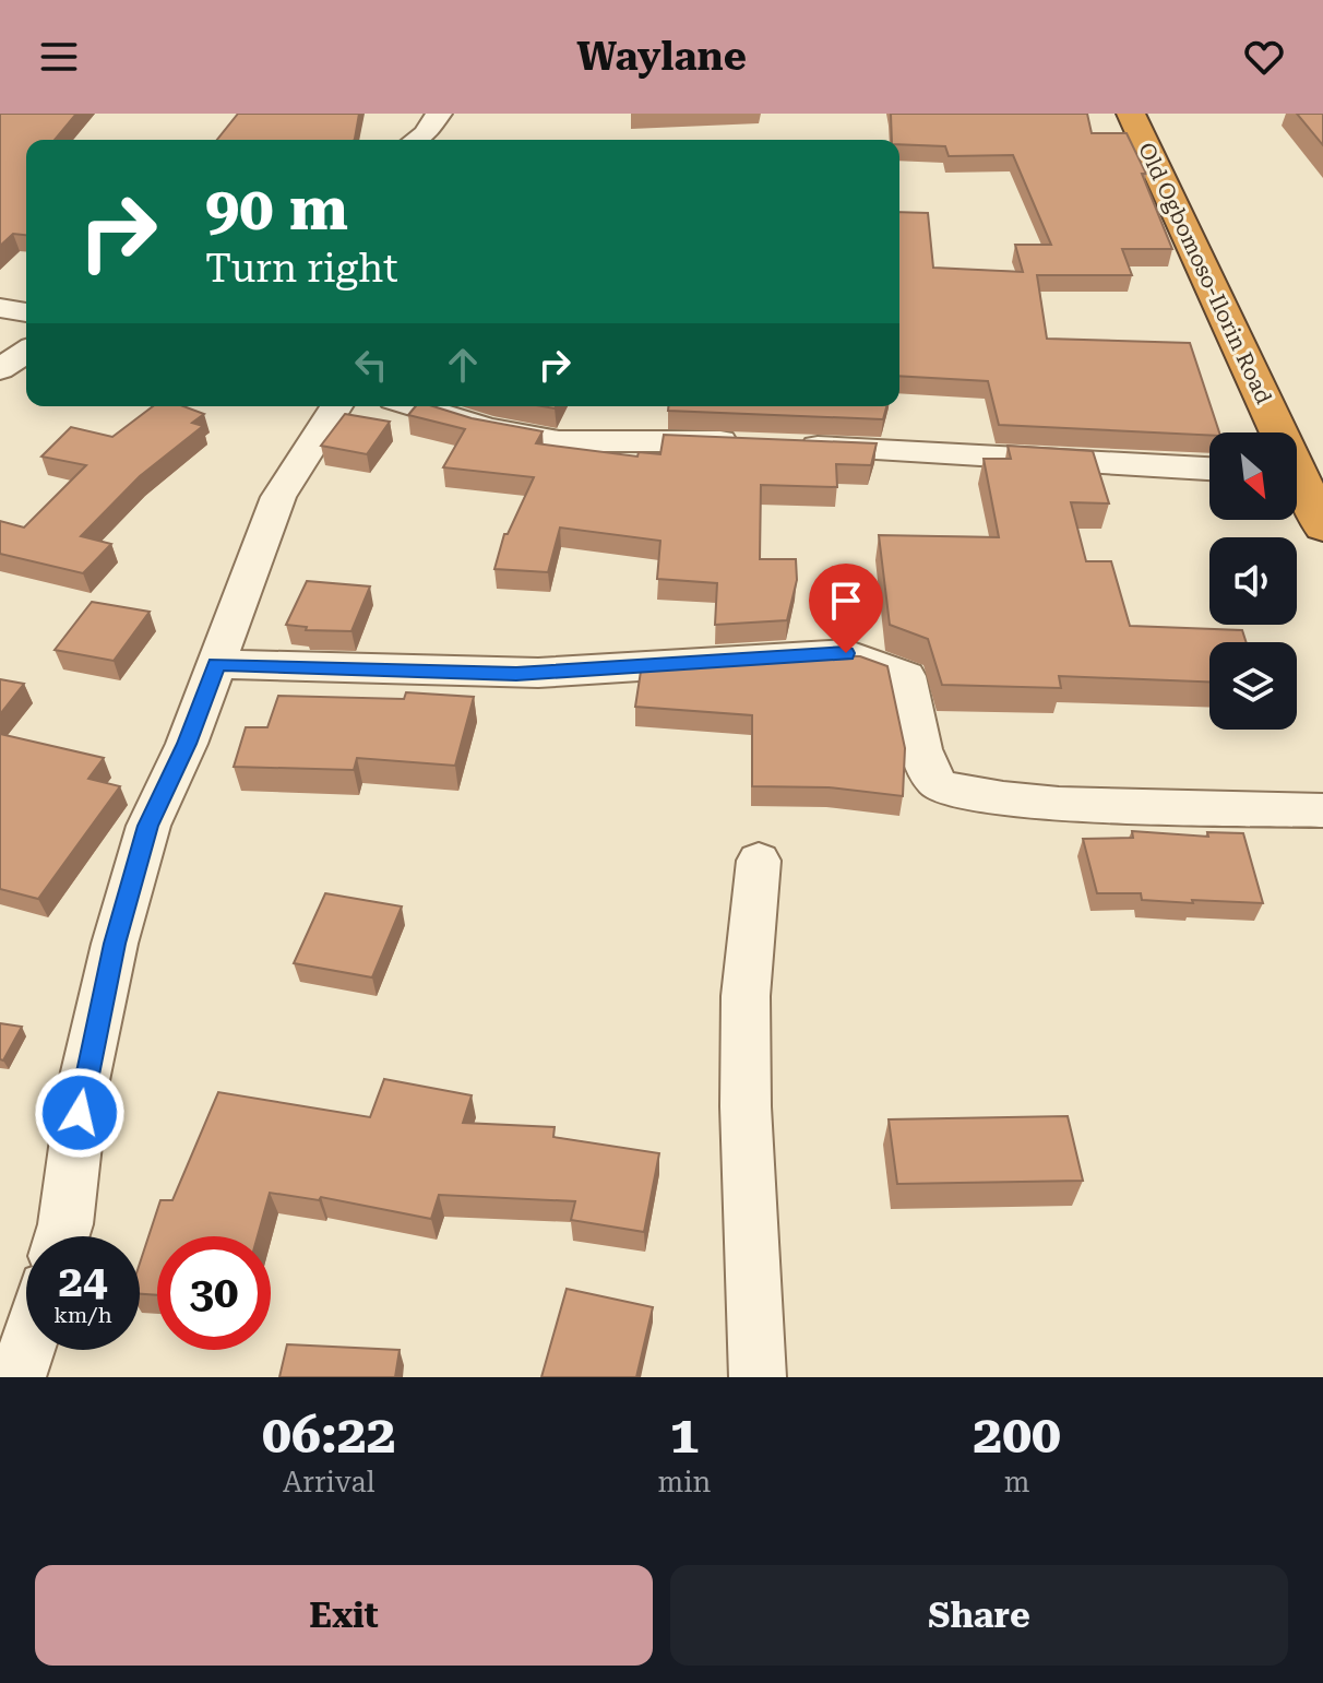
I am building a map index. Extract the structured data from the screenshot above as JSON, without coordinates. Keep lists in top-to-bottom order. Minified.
{"streets":{"highway":["Old Ogbomoso-Ilorin Road"]},"north":"bottom right","page":{"header":"Waylane","turn":["90 m","Turn right"],"speed":"24 km/h","limit":"30","eta":["06:22","Arrival","1","min","200","m"],"buttons":["Exit","Share"]}}
